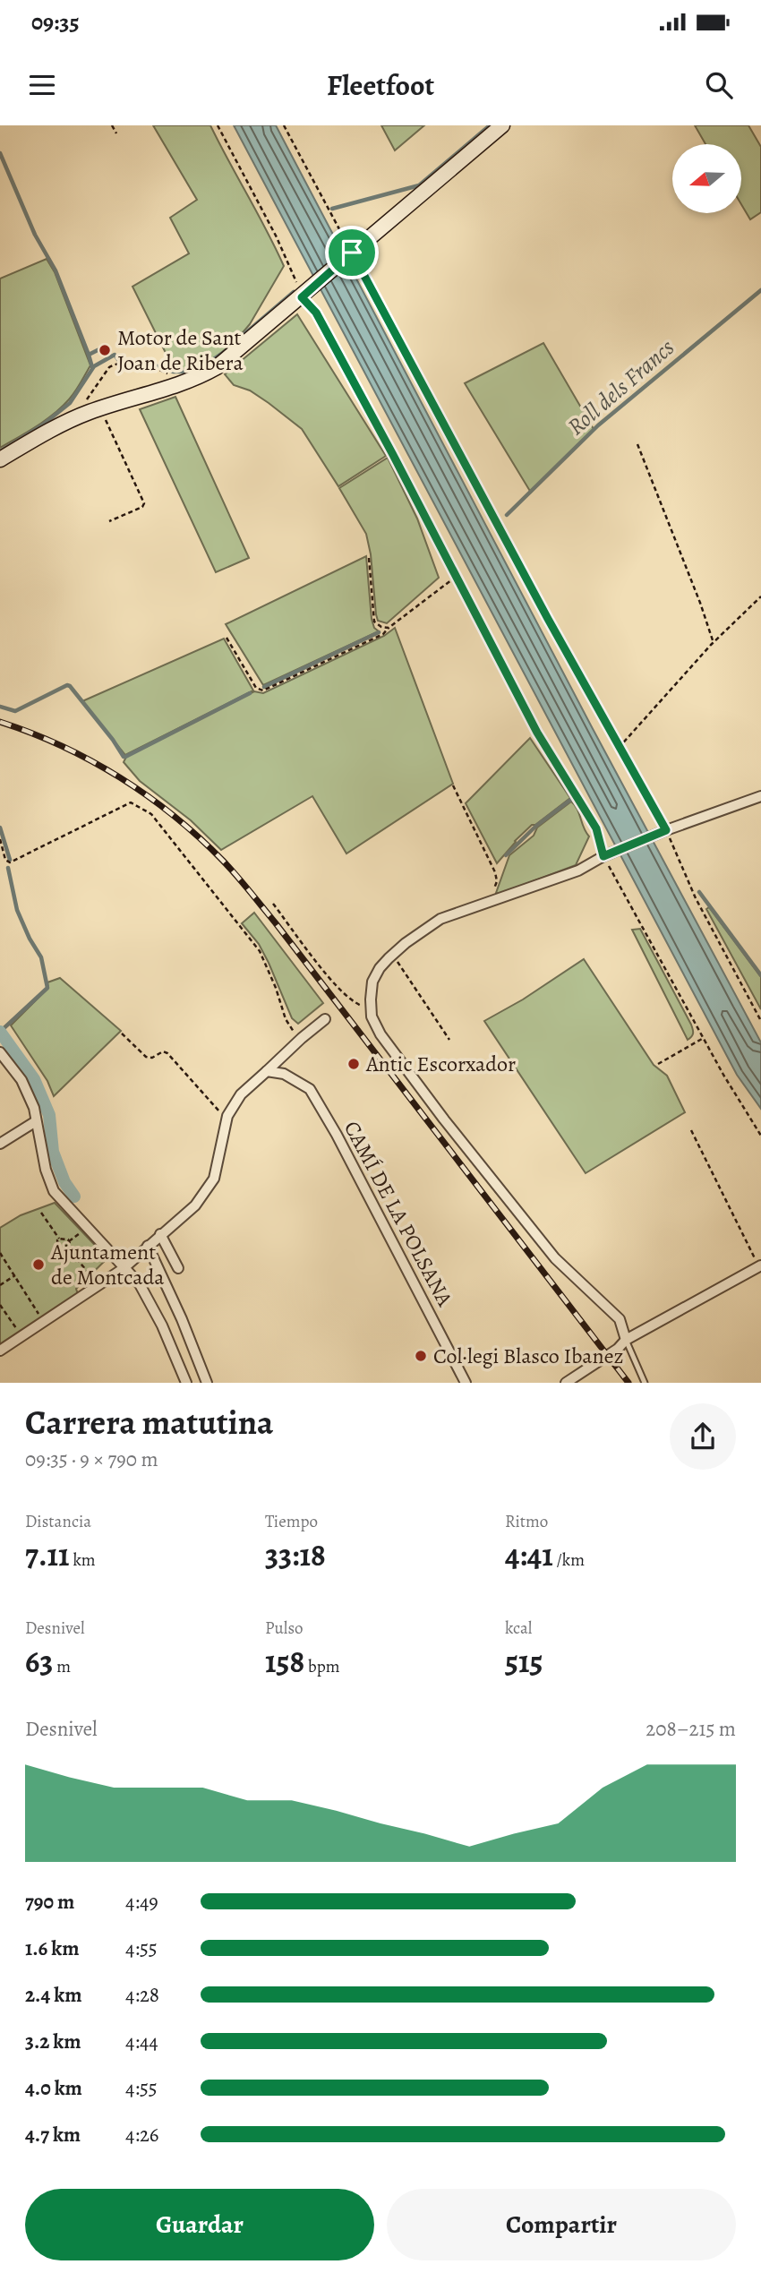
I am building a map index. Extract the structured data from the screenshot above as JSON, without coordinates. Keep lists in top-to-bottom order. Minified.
{"streets":{"street":["CAMÍ DE LA POLSANA"]},"water":["Roll dels Francs"],"places":["Motor de Sant Joan de Ribera","Antic Escorxador","Ajuntament de Montcada","Col·legi Blasco Ibanez"],"north":"left","page":{"status":"09:35","header":"Fleetfoot","heading":["Carrera matutina","09:35 · 9 × 790 m"],"stats":[["Distancia","7.11 km"],["Tiempo","33:18"],["Ritmo","4:41 /km"],["Desnivel","63 m"],["Pulso","158 bpm"],["kcal","515"]],"chart":["Desnivel","208–215 m"],"list":[{"name":"790 m","note":"4:49"},{"name":"1.6 km","note":"4:55"},{"name":"2.4 km","note":"4:28"},{"name":"3.2 km","note":"4:44"},{"name":"4.0 km","note":"4:55"},{"name":"4.7 km","note":"4:26"}],"buttons":["Guardar","Compartir"]}}
